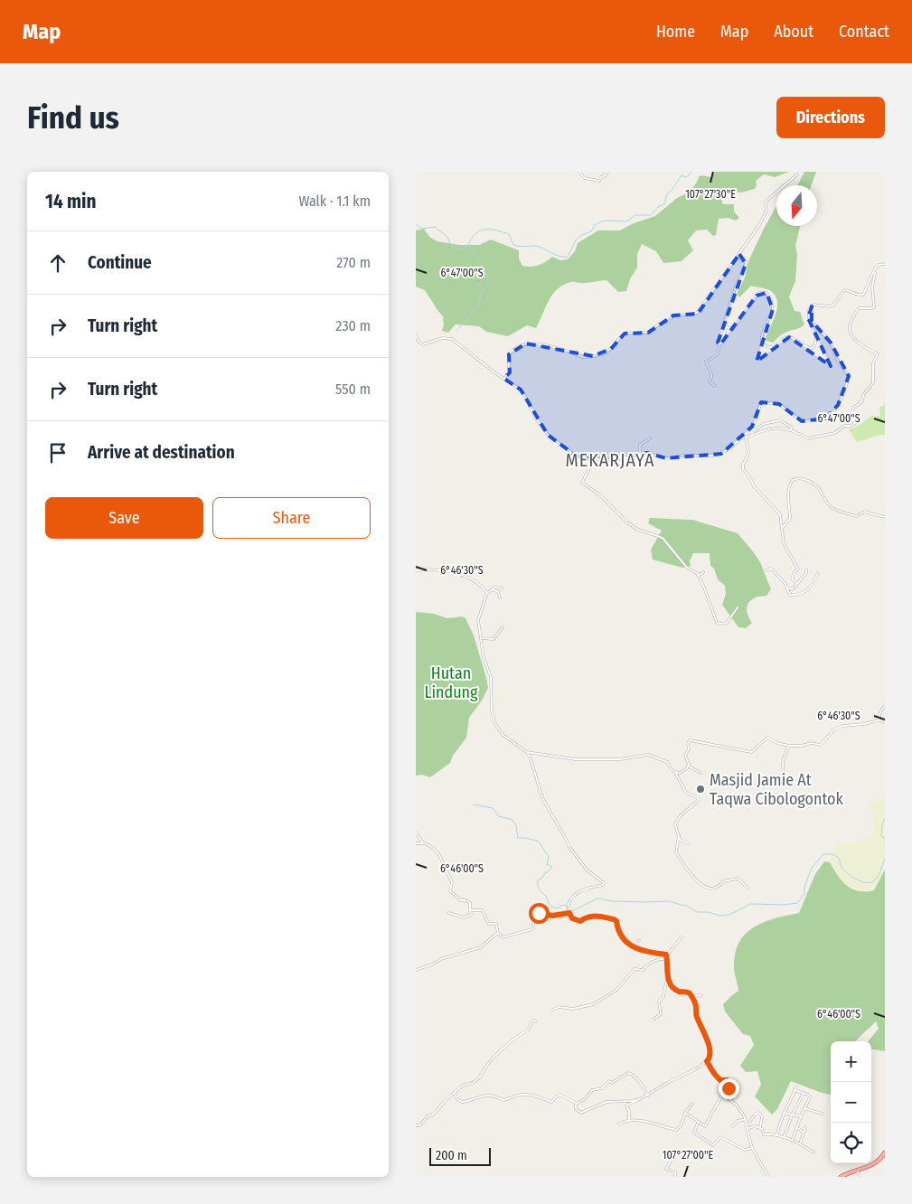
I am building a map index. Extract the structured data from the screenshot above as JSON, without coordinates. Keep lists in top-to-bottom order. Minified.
{"districts":["MEKARJAYA"],"parks":["Hutan Lindung"],"places":["Masjid Jamie At Taqwa Cibologontok"],"scale_bar":"200 m","north":"bottom","page":{"header":"Map","nav":["Home","Map","About","Contact"],"buttons":["Directions",["Save","Share"]],"title":"Find us","heading":["14 min","Walk · 1.1 km"],"list":[["Continue","270 m"],["Turn right","230 m"],["Turn right","550 m"],"Arrive at destination"],"map_buttons":["+","−"],"scale":"200 m"},"coordinates":["107°27'30\"E","6°47'00\"S","6°46'30\"S","6°46'00\"S","107°27'00\"E"]}
